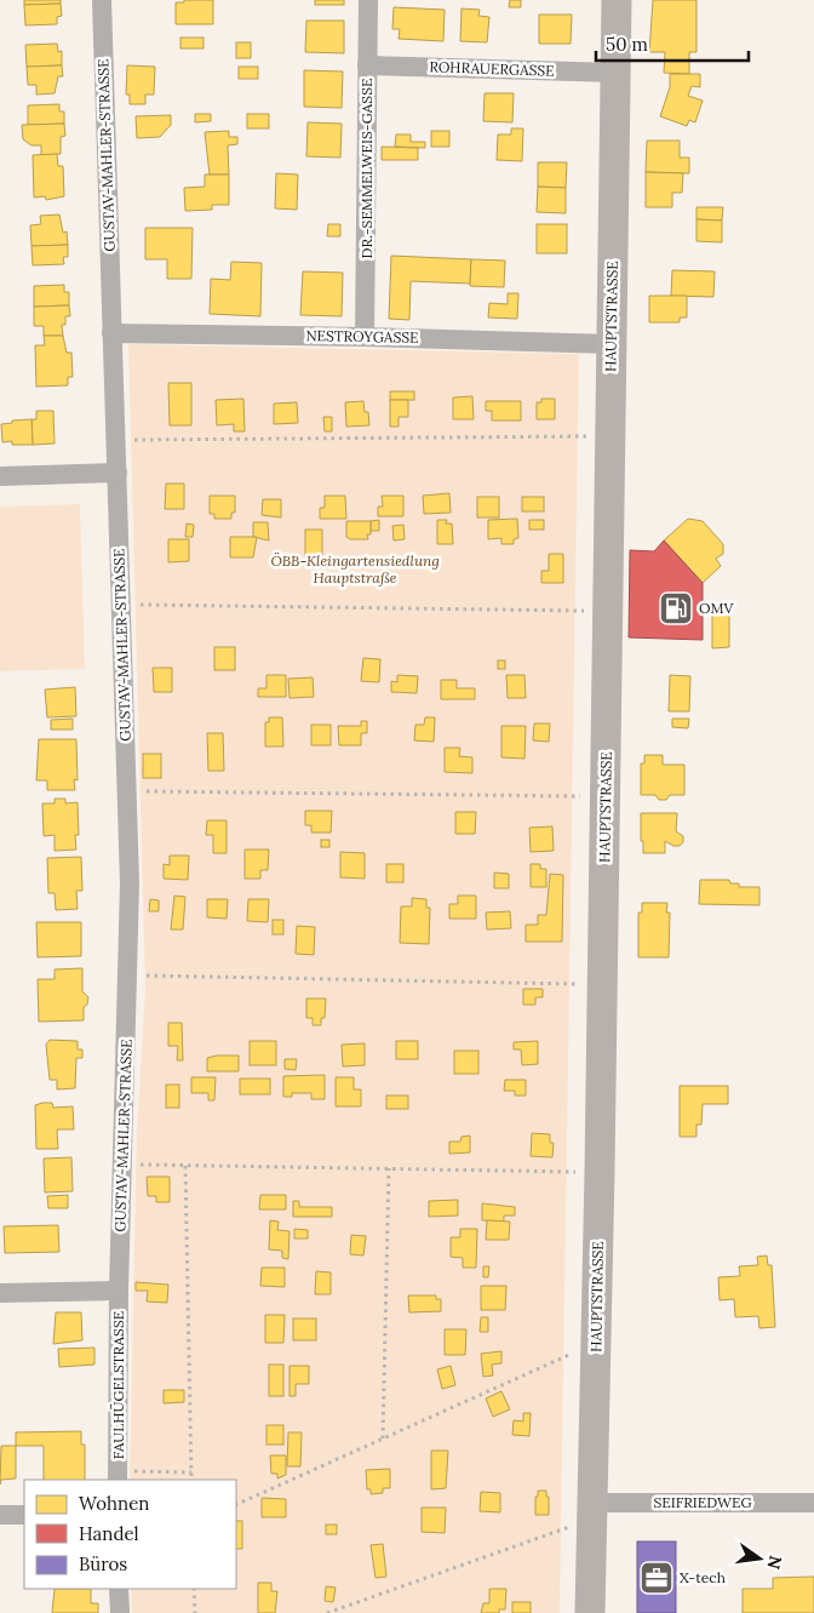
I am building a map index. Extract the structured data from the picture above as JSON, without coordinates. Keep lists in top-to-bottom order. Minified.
{"streets":{"main road":["HAUPTSTRASSE"],"street":["ROHRAUERGASSE","GUSTAV-MAHLER-STRASSE","DR.-SEMMELWEIS-GASSE","NESTROYGASSE","FAULHÜGELSTRASSE","SEIFRIEDWEG"]},"crossings":[["ROHRAUERGASSE","DR.-SEMMELWEIS-GASSE"],["ROHRAUERGASSE","HAUPTSTRASSE"],["GUSTAV-MAHLER-STRASSE","NESTROYGASSE"],["GUSTAV-MAHLER-STRASSE","FAULHÜGELSTRASSE"],["DR.-SEMMELWEIS-GASSE","NESTROYGASSE"],["HAUPTSTRASSE","NESTROYGASSE"],["HAUPTSTRASSE","SEIFRIEDWEG"]],"parks":["ÖBB-Kleingartensiedlung Hauptstraße"],"places":{"fuel station":["OMV"],"office":["X-tech"]},"legend":["Wohnen","Handel","Büros"],"scale_bar":"50 m","north":"right"}
